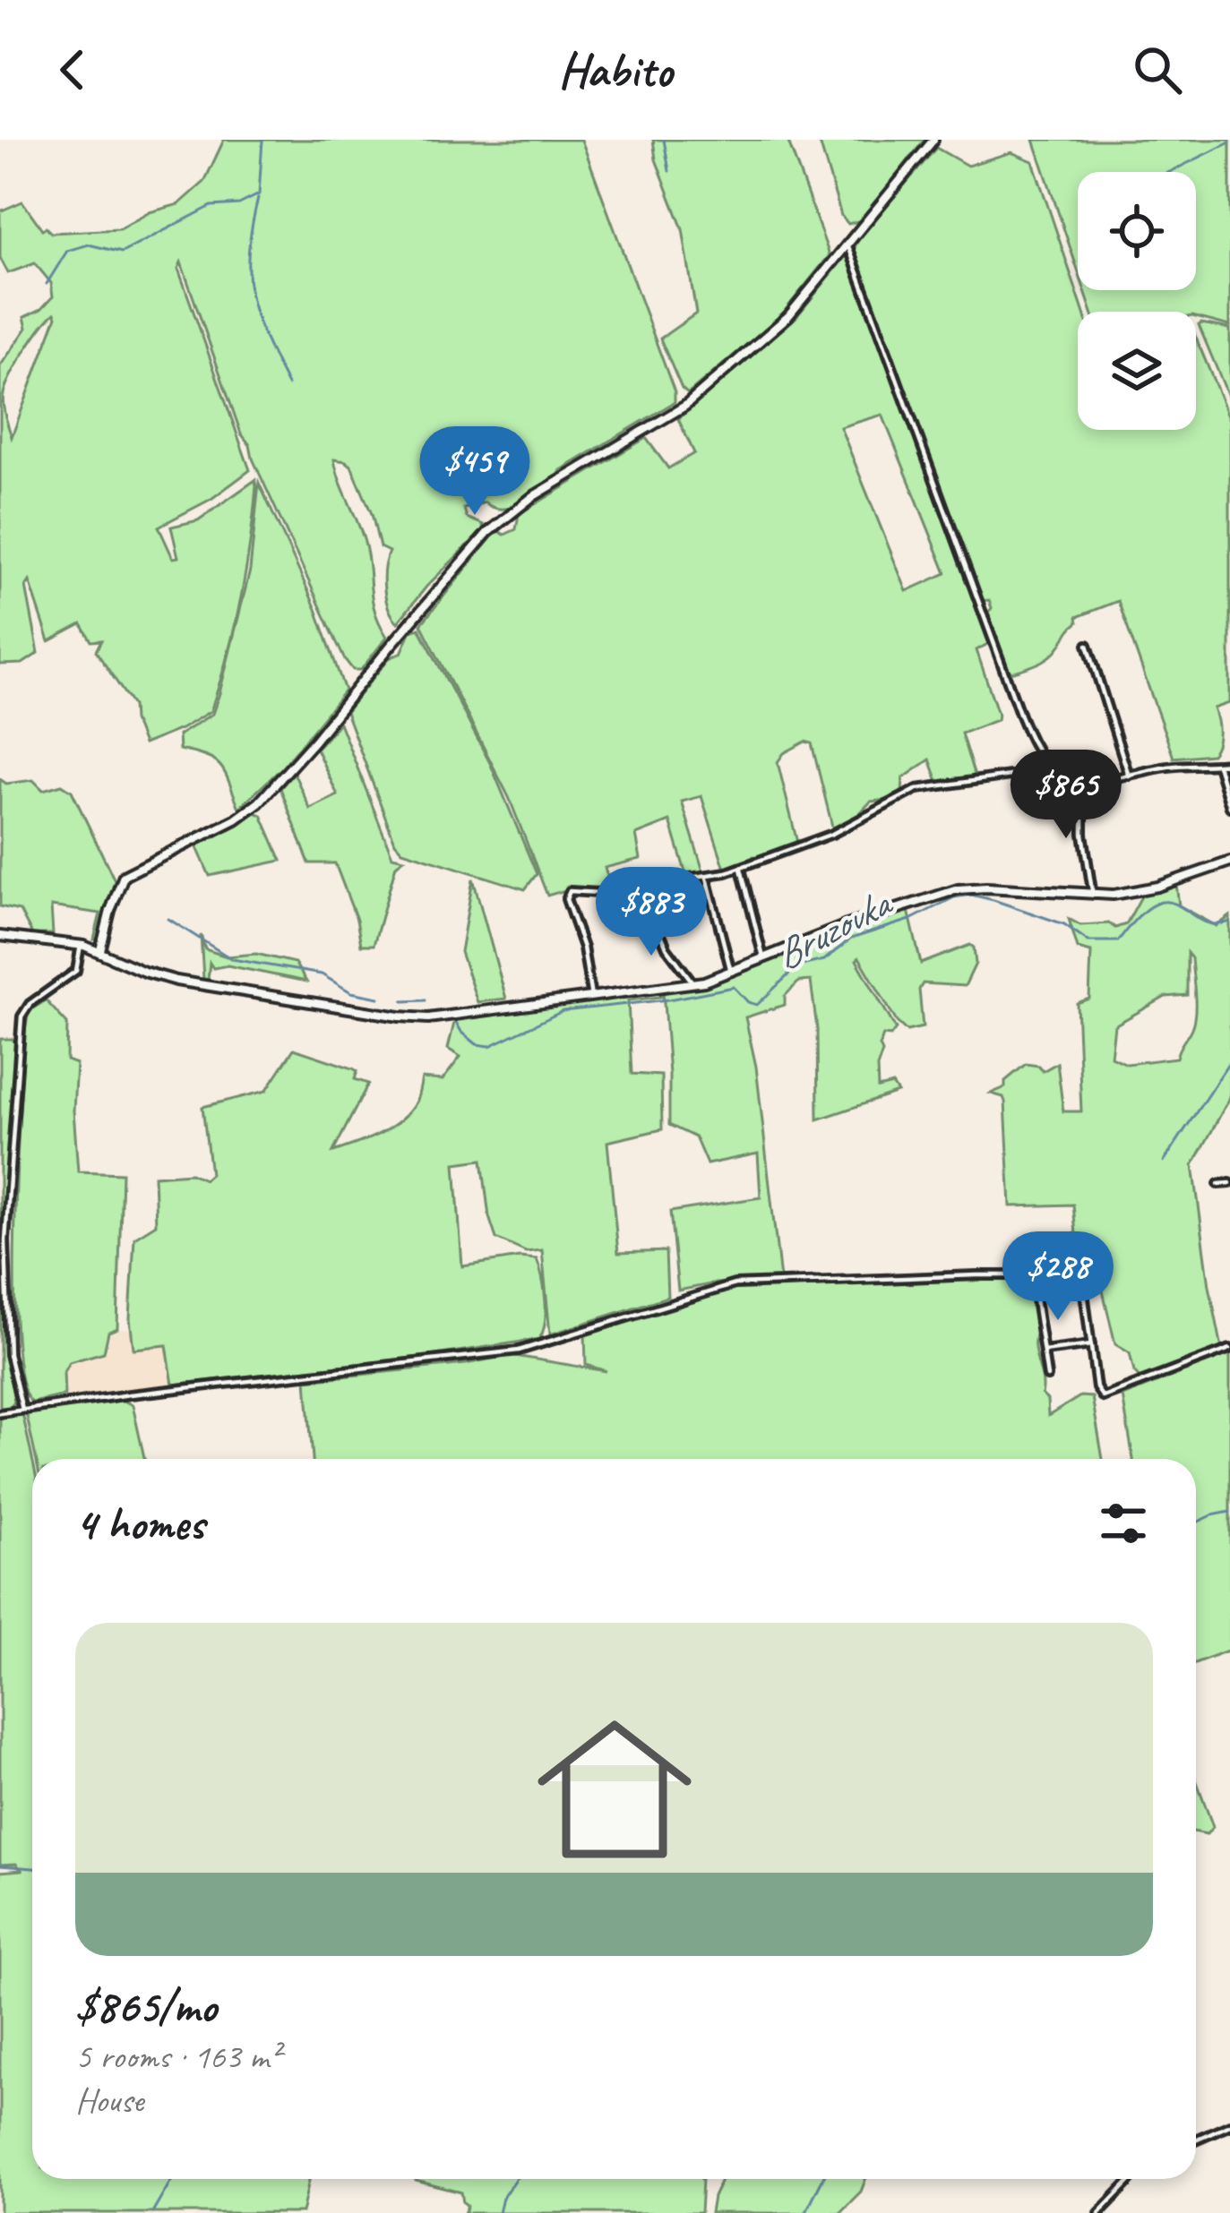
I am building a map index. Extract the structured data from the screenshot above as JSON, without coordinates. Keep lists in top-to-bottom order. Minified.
{"water":["Bruzovka"],"page":{"header":"Habito","price":["$459","$865","$883","$288"],"heading":"4 homes","list":[{"name":"$865/mo","note":"5 rooms · 163 m² · House"}]}}
